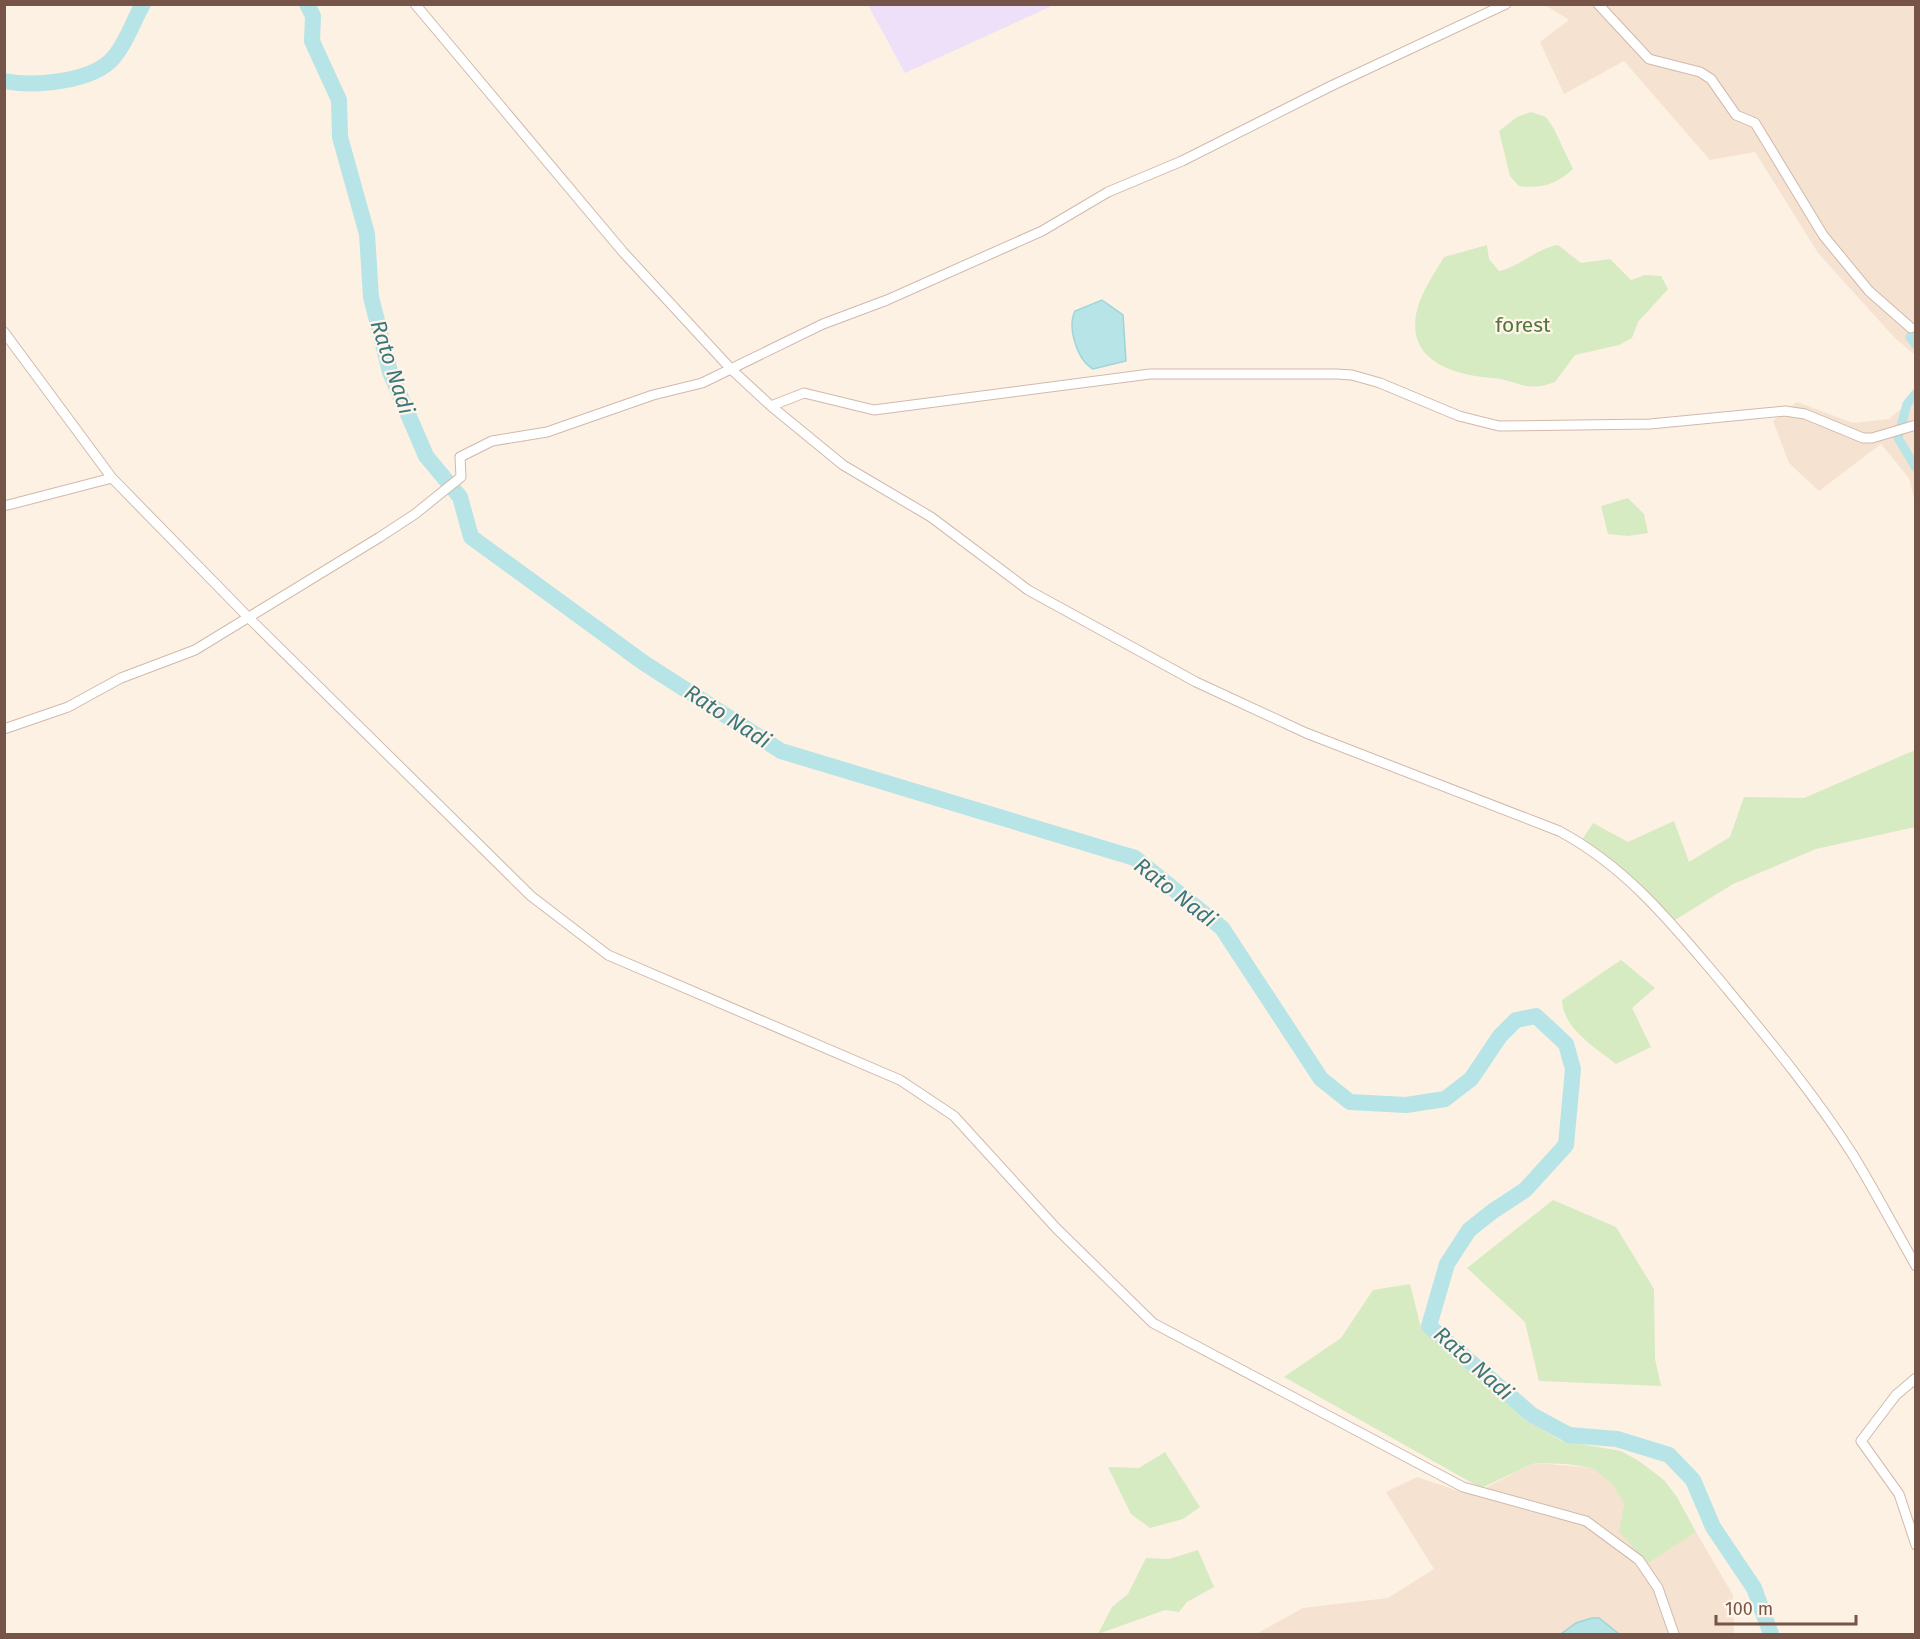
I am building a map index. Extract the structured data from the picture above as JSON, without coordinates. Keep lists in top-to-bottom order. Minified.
{"water":["Rato Nadi"],"parks":["forest"],"scale_bar":"100 m"}
